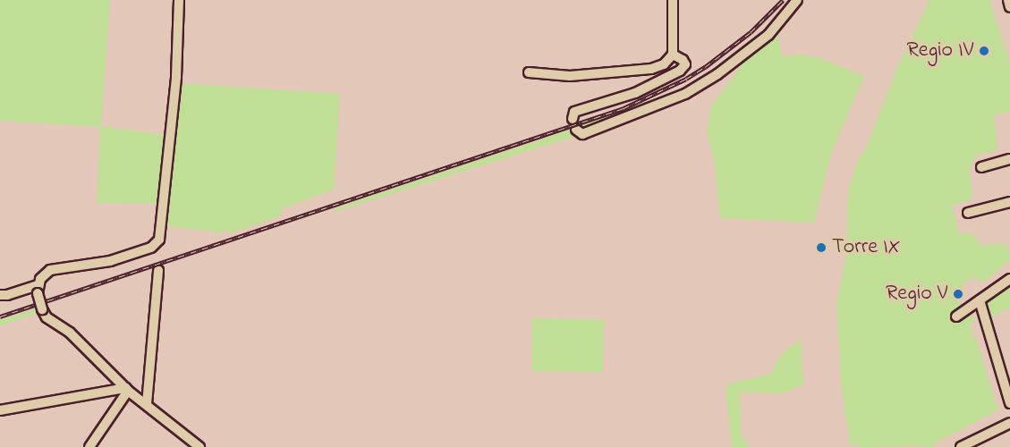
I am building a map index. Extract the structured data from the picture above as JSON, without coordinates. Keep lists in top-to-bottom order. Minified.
{"places":["Regio IV","Torre IX","Regio V"]}
